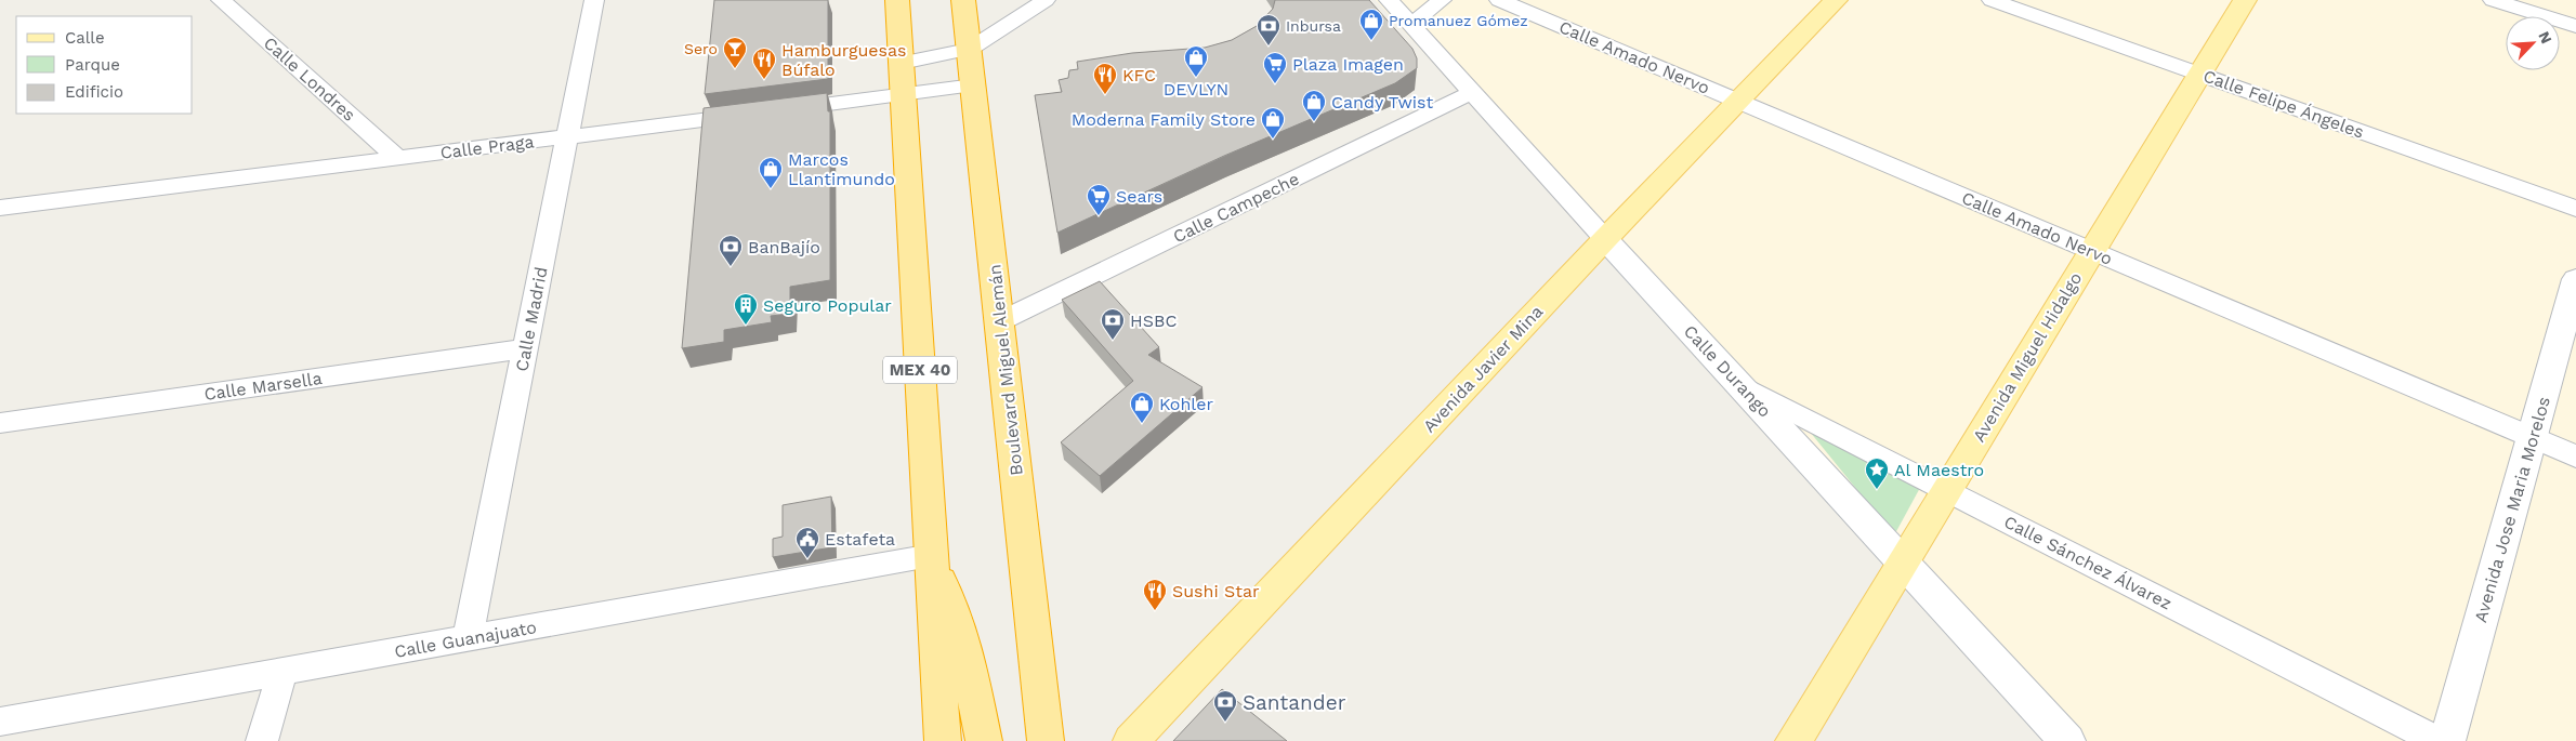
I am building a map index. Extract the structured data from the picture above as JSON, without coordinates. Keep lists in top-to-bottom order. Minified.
{"streets":{"highway":["MEX 40","Boulevard Miguel Alemán"],"main road":["Avenida Miguel Hidalgo","Avenida Javier Mina"],"street":["Calle Amado Nervo","Calle Londres","Calle Felipe Ángeles","Calle Praga","Calle Campeche","Calle Madrid","Calle Durango","Calle Marsella","Avenida Jose Maria Morelos","Calle Sánchez Álvarez","Calle Guanajuato"]},"crossings":[["Calle Amado Nervo","Avenida Miguel Hidalgo"],["Calle Amado Nervo","Avenida Javier Mina"],["Calle Amado Nervo","Avenida Jose Maria Morelos"],["Calle Londres","Calle Praga"],["Calle Felipe Ángeles","Avenida Miguel Hidalgo"],["Calle Praga","Calle Madrid"],["Calle Praga","MEX 40"],["Calle Praga","Boulevard Miguel Alemán"],["Calle Campeche","Boulevard Miguel Alemán"],["Calle Campeche","Calle Durango"],["Calle Madrid","Calle Marsella"],["Calle Madrid","Calle Guanajuato"],["Avenida Miguel Hidalgo","Calle Durango"],["Avenida Miguel Hidalgo","Calle Sánchez Álvarez"],["Avenida Javier Mina","Calle Durango"],["MEX 40","Calle Guanajuato"],["Calle Durango","Calle Sánchez Álvarez"]],"places":{"shop":["Promanuez Gómez","DEVLYN","Candy Twist","Moderna Family Store","Marcos Llantimundo","Kohler"],"bank":["Inbursa","BanBajío","HSBC","Santander"],"bar":["Sero"],"restaurant":["Hamburguesas Búfalo","KFC","Sushi Star"],"supermarket":["Plaza Imagen","Sears"],"building":["Seguro Popular"],"place":["Al Maestro"],"public building":["Estafeta"]},"legend":["Calle","Parque","Edificio"],"north":"top right"}
